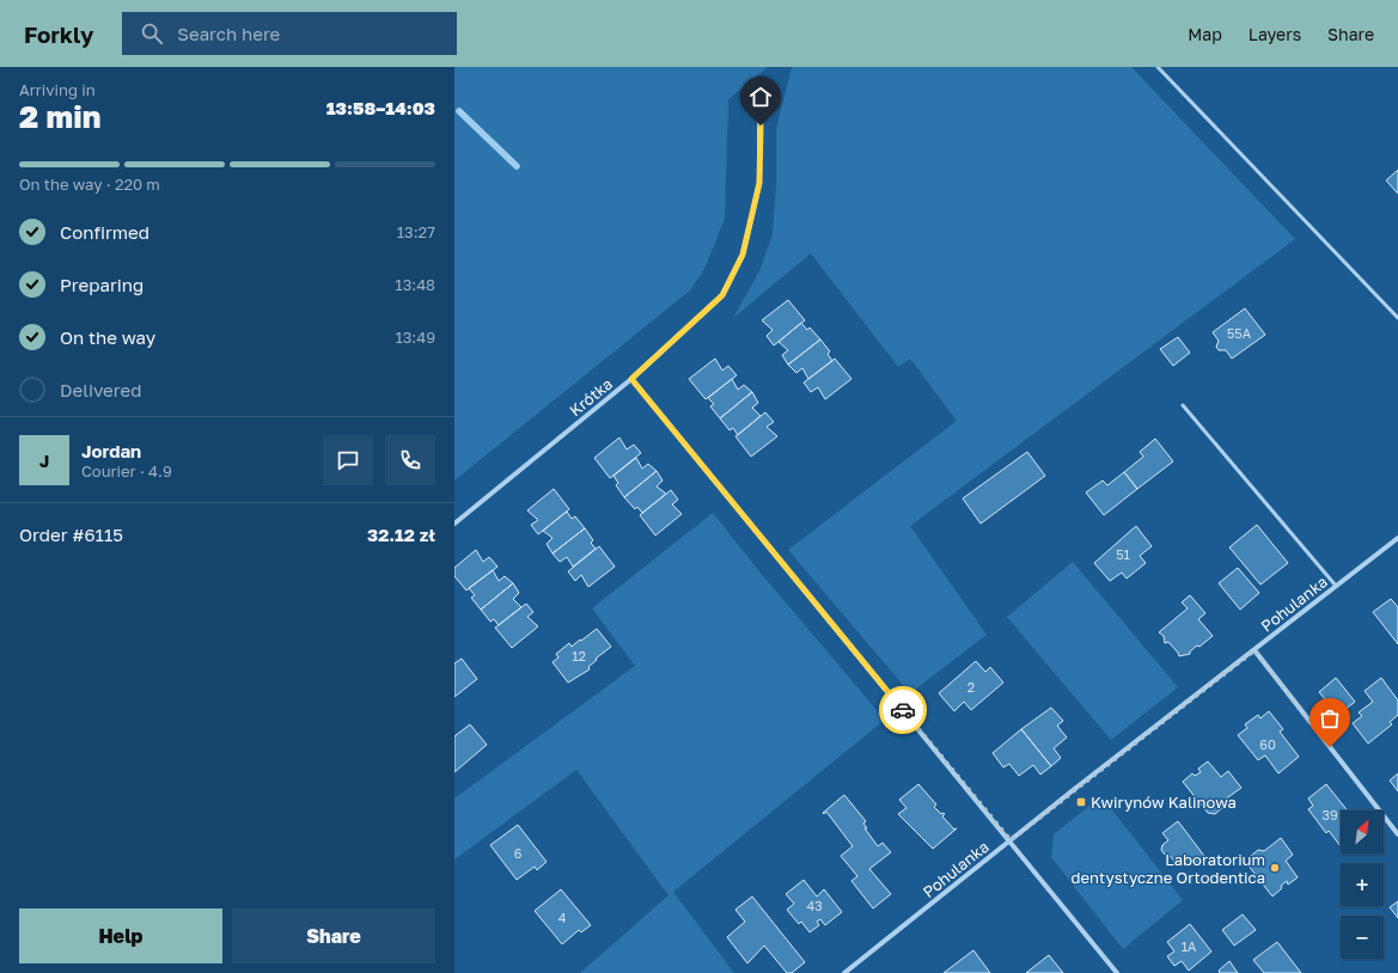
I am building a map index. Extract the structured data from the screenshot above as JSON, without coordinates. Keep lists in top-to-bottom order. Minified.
{"streets":{"street":["Krótka","Pohulanka"]},"places":{"transit":["Kwirynów Kalinowa"],"other":["Laboratorium dentystyczne Ortodentica"]},"house_numbers":["55A","51","12","2","60","39","6","43","4","1A"],"north":"top right","page":{"header":"Forkly","search":"Search here","nav":["Map","Layers","Share"],"heading":["2 min","Arriving in","13:58–14:03"],"panel":["Jordan","Courier · 4.9","Order #6115","32.12 zł"],"bar":"On the way · 220 m","list":[["Confirmed","13:27"],["Preparing","13:48"],["On the way","13:49"],"Delivered"],"round":"J","map_buttons":["+","−"],"buttons":["Help","Share"]}}
